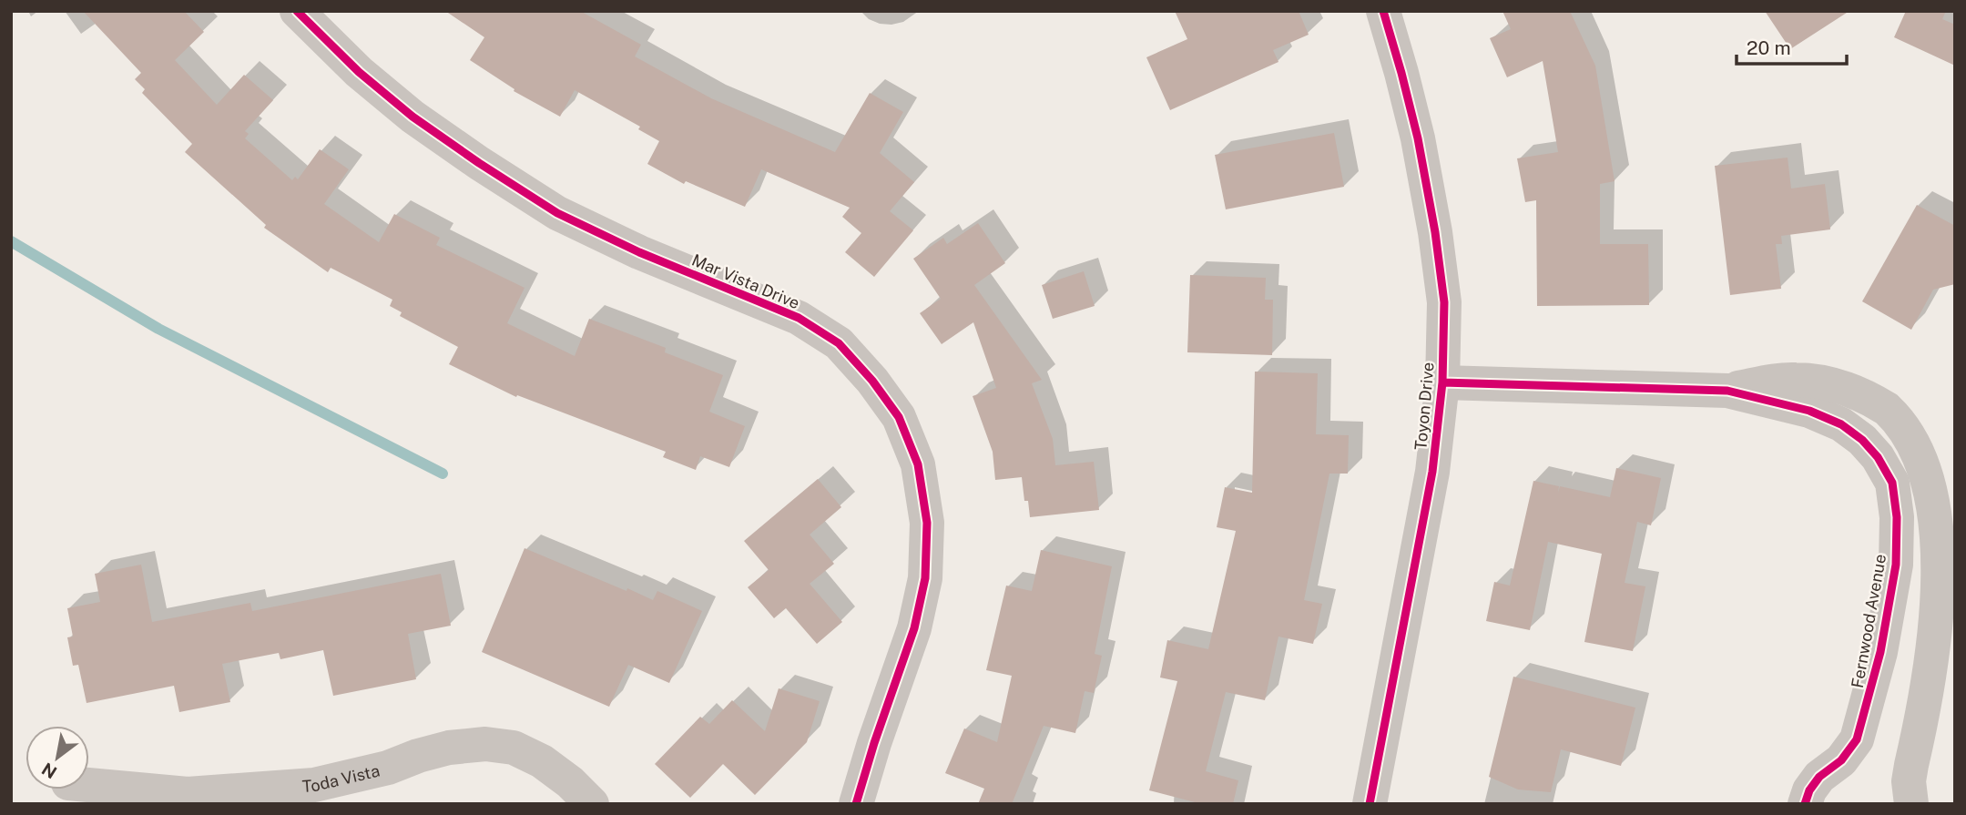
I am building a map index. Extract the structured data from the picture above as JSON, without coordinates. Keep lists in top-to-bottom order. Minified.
{"streets":{"street":["Mar Vista Drive","Toyon Drive","Fernwood Avenue","Toda Vista"]},"crossings":[["Toyon Drive","Fernwood Avenue"]],"scale_bar":"20 m","north":"bottom left"}
